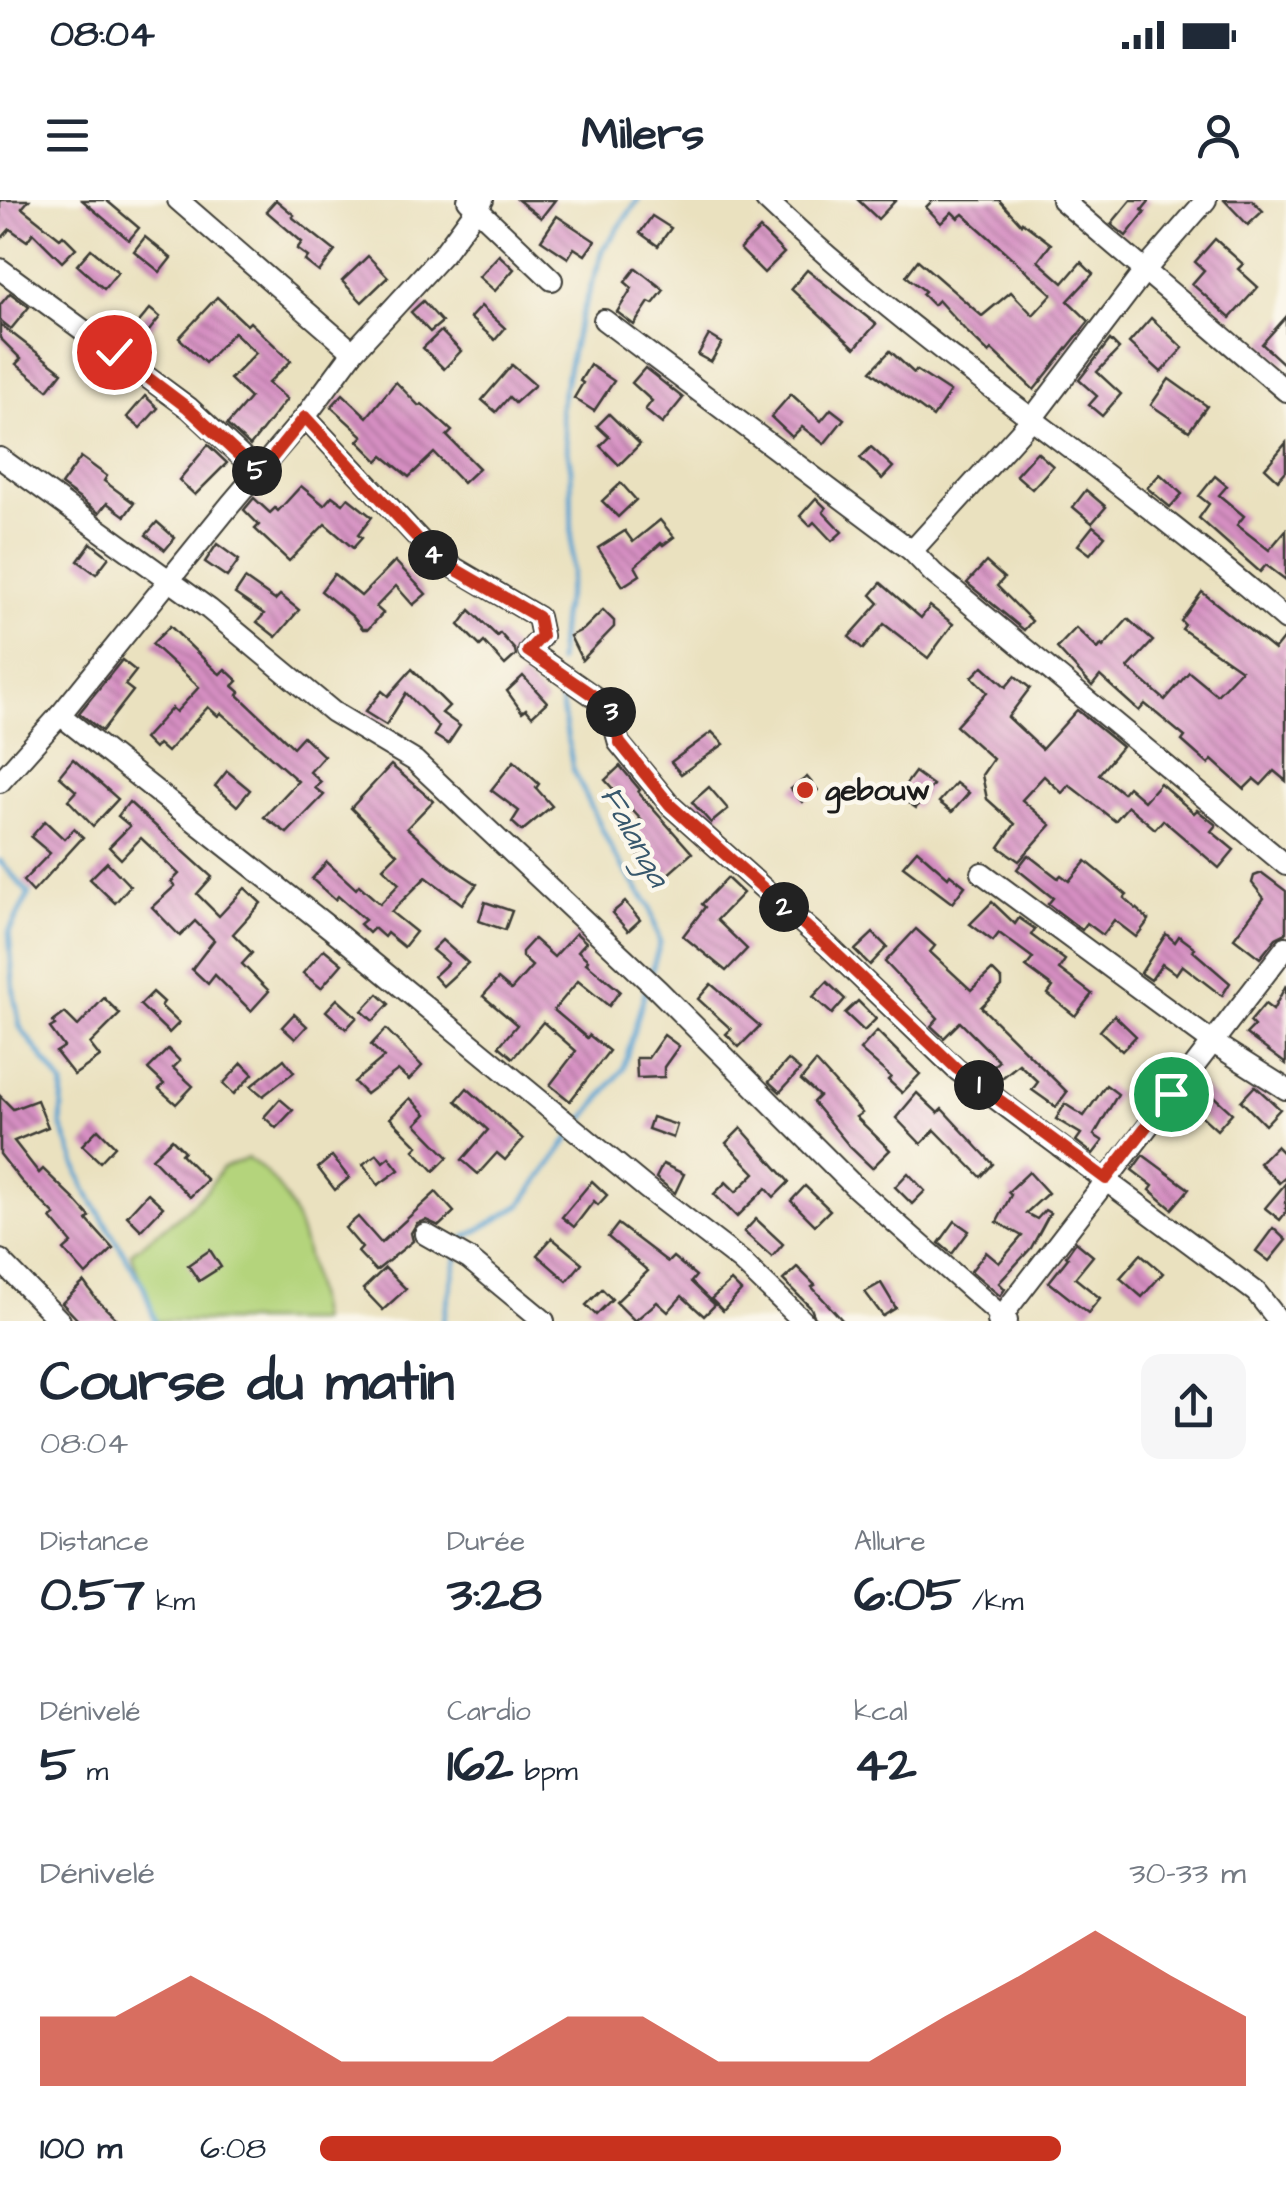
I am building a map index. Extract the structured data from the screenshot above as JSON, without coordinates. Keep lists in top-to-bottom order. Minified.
{"water":["Falanga"],"places":["gebouw"],"page":{"status":"08:04","header":"Milers","pins":["5","4","3","2","1"],"heading":["Course du matin","08:04"],"stats":[["Distance","0.57 km"],["Durée","3:28"],["Allure","6:05 /km"],["Dénivelé","5 m"],["Cardio","162 bpm"],["kcal","42"]],"chart":["Dénivelé","30–33 m"],"list":[{"name":"100 m","note":"6:08"}]}}
